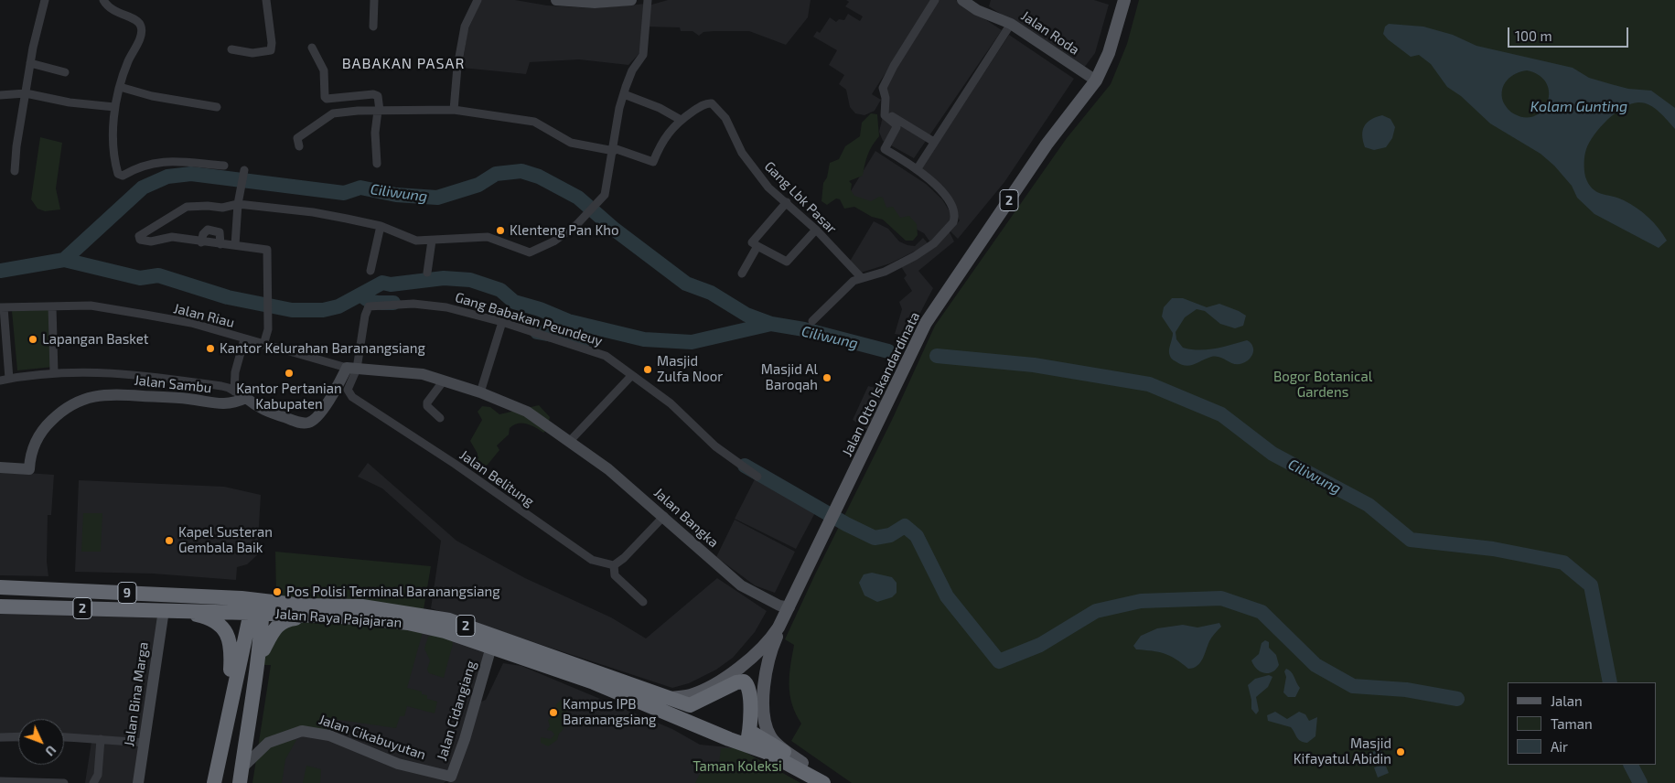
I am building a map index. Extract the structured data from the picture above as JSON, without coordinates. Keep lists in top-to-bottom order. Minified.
{"streets":{"highway":["2","9","Jalan Raya Pajajaran"],"main road":["Jalan Otto Iskandardinata"],"street":["Jalan Roda","Gang Lbk Pasar","Jalan Riau","Gang Babakan Peundeuy","Jalan Sambu","Jalan Belitung","Jalan Bangka","Jalan Bina Marga","Jalan Cidangiang","Jalan Cikabuyutan"]},"crossings":[["Jalan Roda","Jalan Otto Iskandardinata"],["2","Jalan Otto Iskandardinata"],["2","Jalan Raya Pajajaran"],["Jalan Riau","Gang Babakan Peundeuy"],["Jalan Riau","Jalan Belitung"],["Jalan Riau","Jalan Bangka"],["Gang Babakan Peundeuy","Jalan Belitung"],["Gang Babakan Peundeuy","Jalan Bangka"],["Jalan Otto Iskandardinata","Jalan Bangka"],["Jalan Otto Iskandardinata","Jalan Raya Pajajaran"],["Jalan Belitung","Jalan Bangka"],["Jalan Raya Pajajaran","Jalan Bina Marga"],["Jalan Raya Pajajaran","Jalan Cidangiang"],["Jalan Raya Pajajaran","Jalan Cikabuyutan"],["Jalan Cidangiang","Jalan Cikabuyutan"]],"districts":["BABAKAN PASAR"],"water":["Kolam Gunting","Ciliwung"],"parks":["Bogor Botanical Gardens","Taman Koleksi"],"places":["Klenteng Pan Kho","Lapangan Basket","Kantor Kelurahan Baranangsiang","Masjid Zulfa Noor","Kantor Pertanian Kabupaten","Masjid Al Baroqah","Kapel Susteran Gembala Baik","Pos Polisi Terminal Baranangsiang","Kampus IPB Baranangsiang","Masjid Kifayatul Abidin"],"legend":["Jalan","Taman","Air"],"scale_bar":"100 m","north":"bottom right"}
